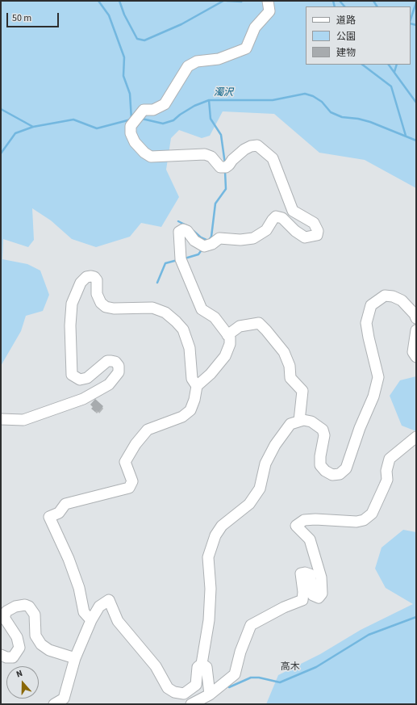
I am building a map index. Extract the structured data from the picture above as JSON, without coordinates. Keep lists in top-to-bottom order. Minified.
{"districts":["高木"],"water":["濁沢"],"legend":["道路","公園","建物"],"scale_bar":"50 m","north":"top"}
